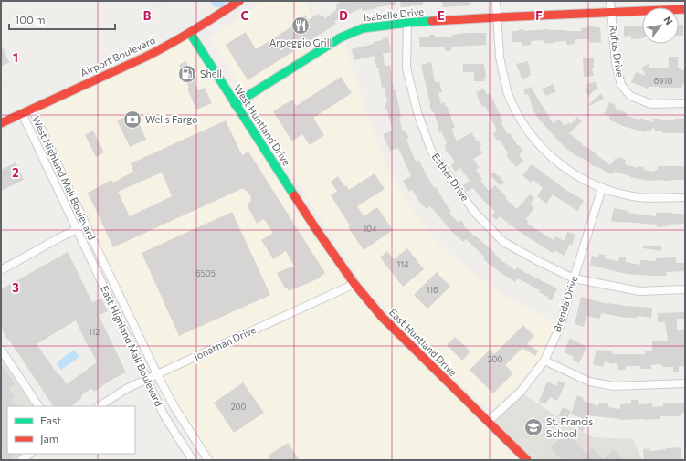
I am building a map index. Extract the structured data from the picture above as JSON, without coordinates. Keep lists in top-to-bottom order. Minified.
{"streets":{"street":["Isabelle Drive","Rufus Drive","Airport Boulevard","West Huntland Drive","Esther Drive","West Highland Mall Boulevard","Brenda Drive","East Huntland Drive","Jonathan Drive","East Highland Mall Boulevard"]},"crossings":[["Isabelle Drive","Rufus Drive"],["Isabelle Drive","West Huntland Drive"],["Isabelle Drive","Esther Drive"],["Airport Boulevard","West Huntland Drive"],["Airport Boulevard","West Highland Mall Boulevard"],["West Huntland Drive","East Huntland Drive"],["Esther Drive","Brenda Drive"],["West Highland Mall Boulevard","East Highland Mall Boulevard"],["Brenda Drive","East Huntland Drive"],["East Huntland Drive","Jonathan Drive"],["Jonathan Drive","East Highland Mall Boulevard"]],"places":{"restaurant":["Arpeggio Grill"],"fuel station":["Shell"],"bank":["Wells Fargo"],"school or university":["St. Francis School"]},"house_numbers":["6910","104","114","6505","116","112","200","200"],"legend":["Fast","Jam"],"scale_bar":"100 m","north":"top right","grid":{"columns":["B","C","D","E","F"],"rows":["1","2","3"]}}
